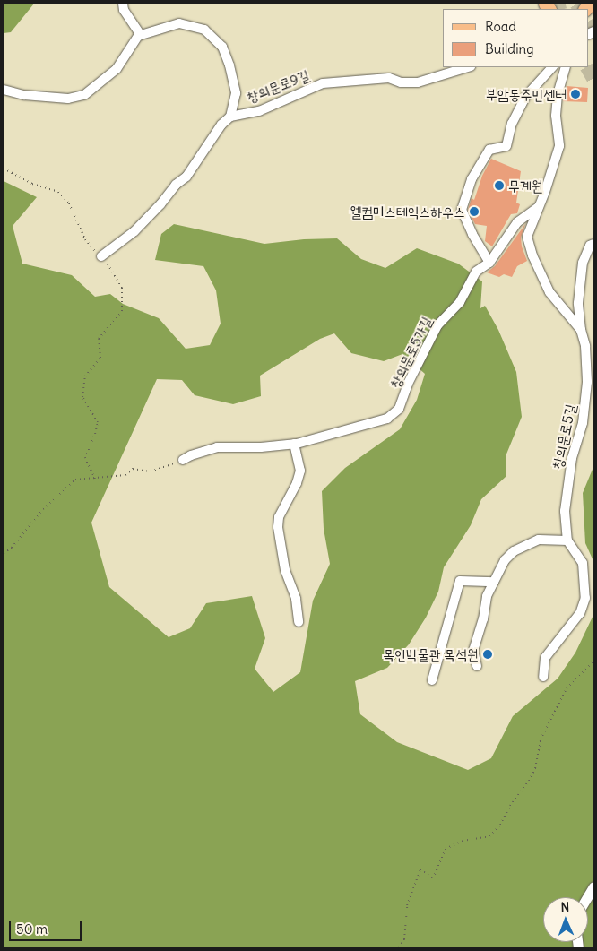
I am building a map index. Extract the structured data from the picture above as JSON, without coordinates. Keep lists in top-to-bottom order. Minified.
{"streets":{"street":["창의문로9길","창의문로5가길","창의문로5길"]},"crossings":[["창의문로5가길","창의문로5길"]],"places":["부암동주민센터","무계원","웰컴미스테익스하우스","목인박물관 목석원"],"legend":["Road","Building"],"scale_bar":"50 m","north":"top"}
